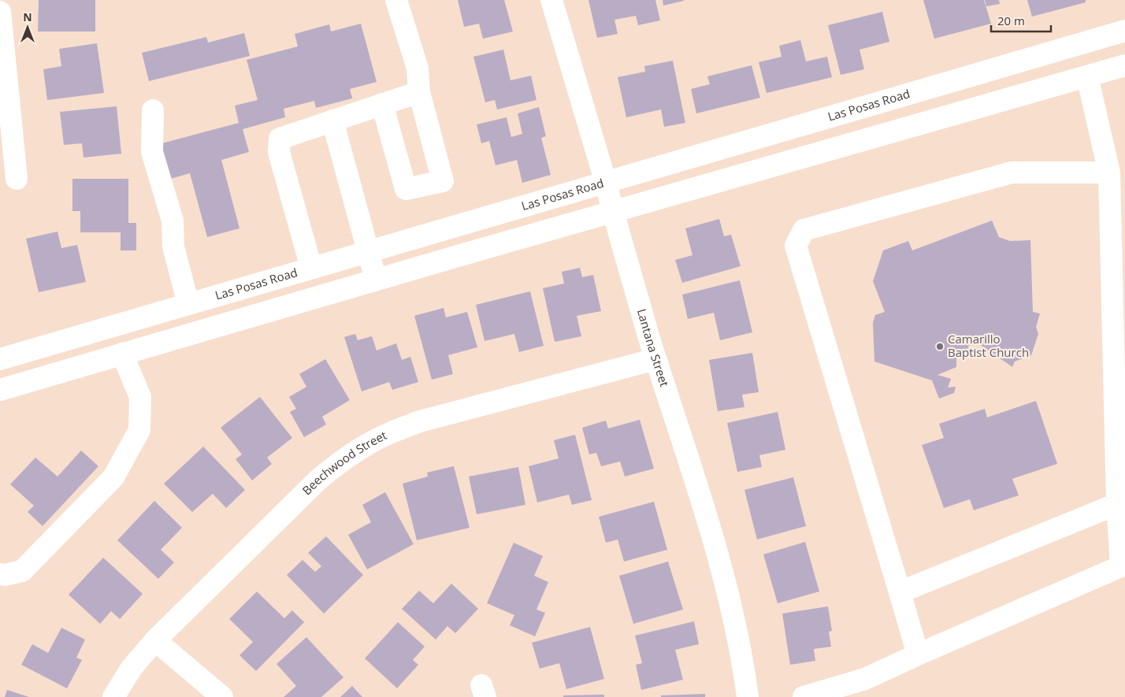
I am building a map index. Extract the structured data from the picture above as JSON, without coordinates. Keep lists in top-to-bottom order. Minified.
{"streets":{"main road":["Las Posas Road","Lantana Street","Beechwood Street"]},"crossings":[["Las Posas Road","Lantana Street"],["Lantana Street","Beechwood Street"]],"places":["Camarillo Baptist Church"],"scale_bar":"20 m","north":"top"}
